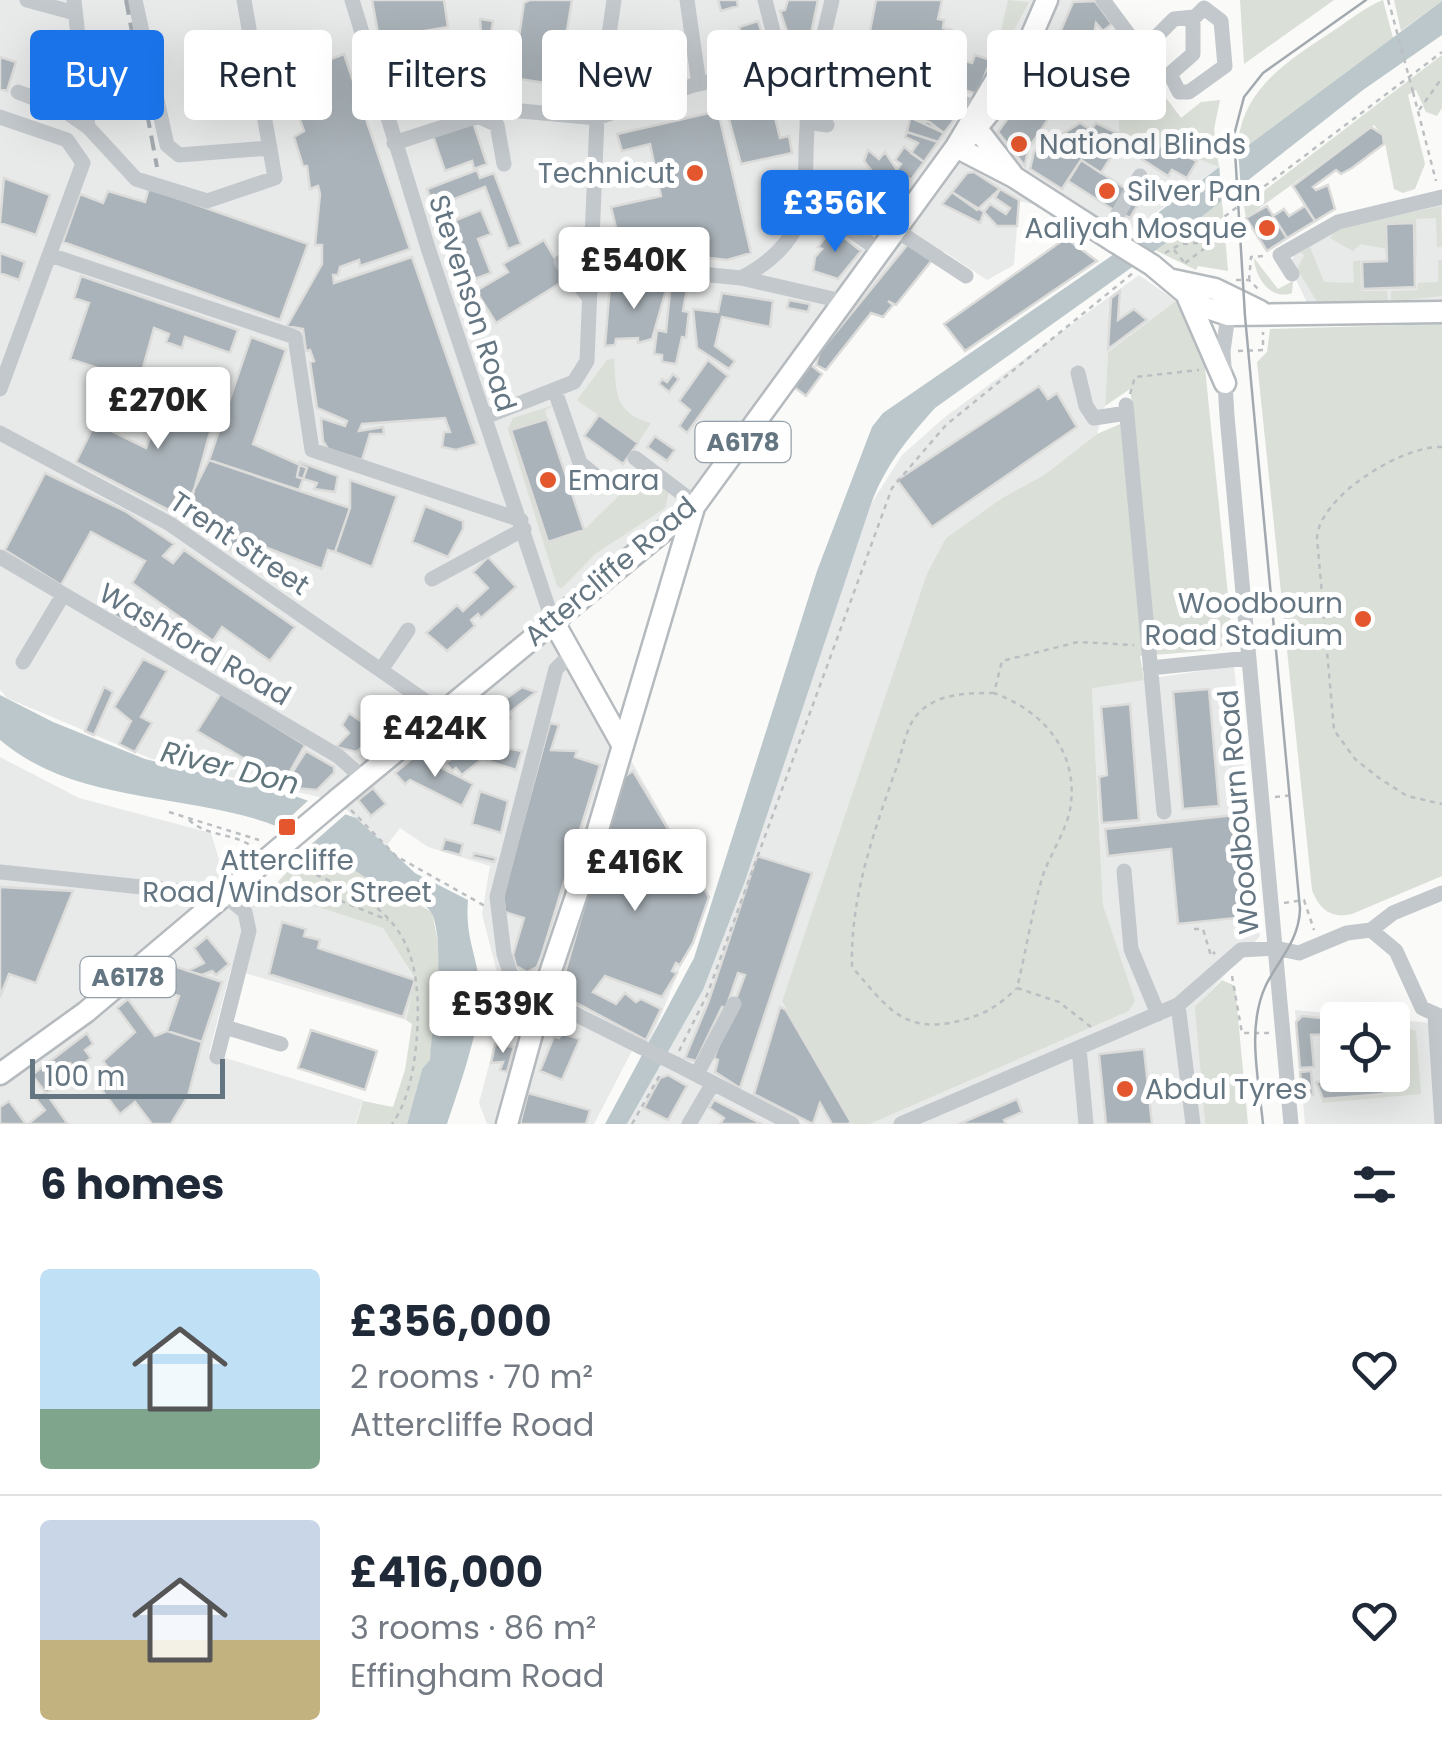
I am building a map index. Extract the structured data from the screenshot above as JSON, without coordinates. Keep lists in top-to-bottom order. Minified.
{"streets":{"main road":["A6178","Attercliffe Road"],"street":["Stevenson Road","Trent Street","Washford Road","Woodbourn Road"]},"crossings":[["Stevenson Road","Attercliffe Road"],["Trent Street","Attercliffe Road"],["Attercliffe Road","Washford Road"]],"water":["River Don"],"places":{"other":["National Blinds","Technicut","Silver Pan","Aaliyah Mosque","Emara","Woodbourn Road Stadium","Abdul Tyres"],"transit":["Attercliffe Road/Windsor Street"]},"scale_bar":"100 m","page":{"chip":["Buy","Rent","Filters","New","Apartment","House"],"price":["£356K","£540K","£270K","£424K","£416K","£539K"],"scale":"100 m","heading":"6 homes","list":[{"name":"£356,000","note":"2 rooms · 70 m² · Attercliffe Road"},{"name":"£416,000","note":"3 rooms · 86 m² · Effingham Road"}]}}
